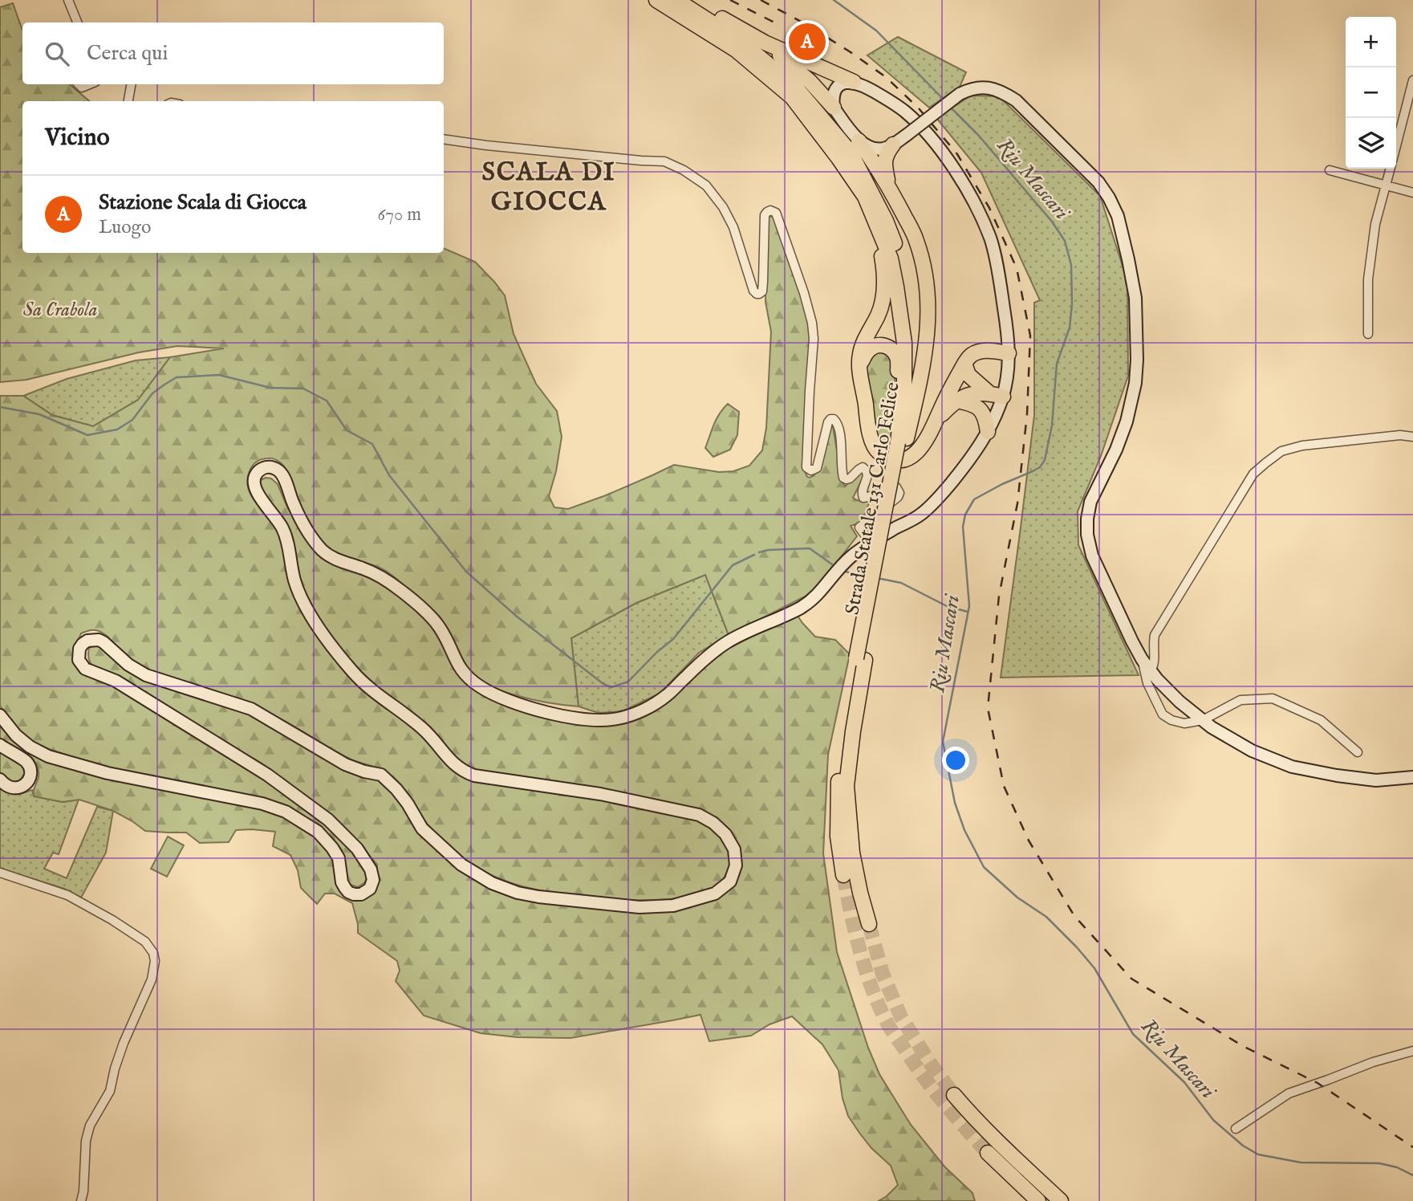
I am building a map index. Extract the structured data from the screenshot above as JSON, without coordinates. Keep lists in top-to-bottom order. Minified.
{"streets":{"highway":["Strada Statale 131 Carlo Felice"]},"districts":["SCALA DI GIOCCA"],"water":["Riu Mascari"],"parks":["Sa Crabola"],"page":{"map_buttons":["+","−"],"pins":"A","search":"Cerca qui","heading":"Vicino","list":[{"mark":"A","name":"Stazione Scala di Giocca","note":"Luogo","value":"670 m"}]}}
